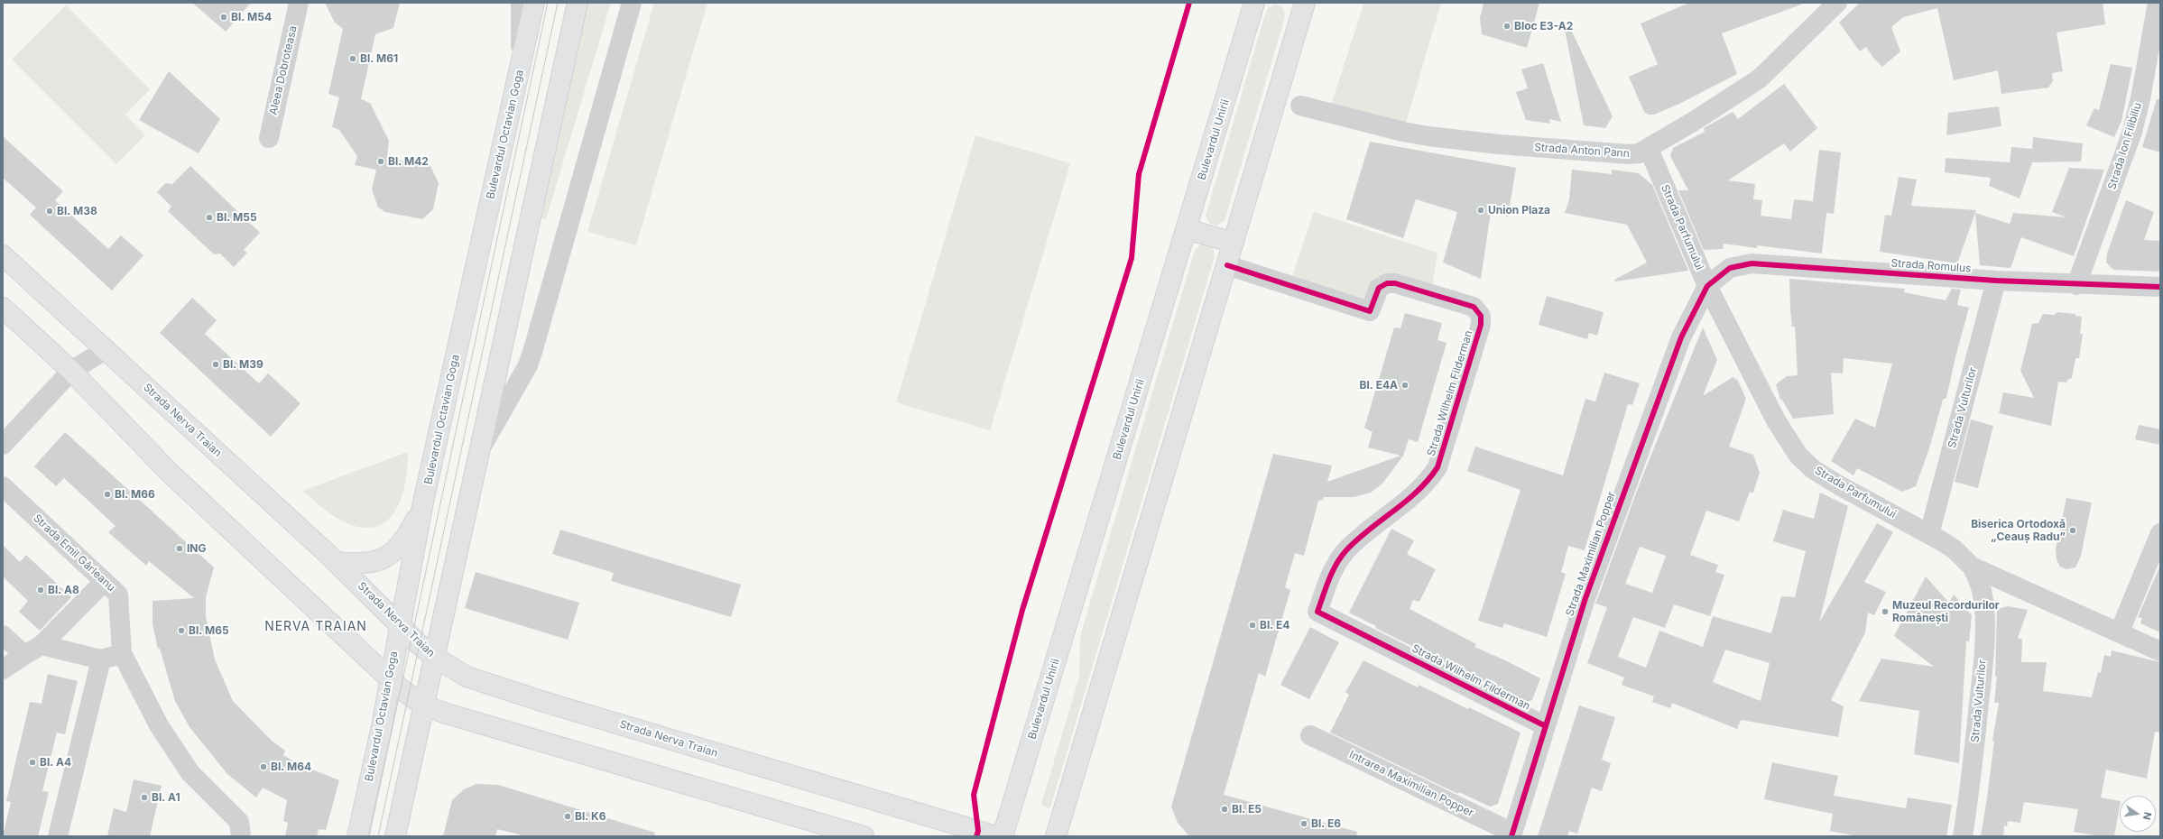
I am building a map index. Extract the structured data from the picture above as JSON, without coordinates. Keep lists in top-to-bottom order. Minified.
{"streets":{"main road":["Bulevardul Octavian Goga","Bulevardul Unirii","Strada Nerva Traian"],"street":["Aleea Dobroteasa","Strada Ion Filibiliu","Strada Anton Pann","Strada Parfumului","Strada Romulus","Strada Wilhelm Filderman","Strada Vulturilor","Strada Emil Gârleanu","Strada Maximilian Popper","Intrarea Maximilian Popper"]},"crossings":[["Bulevardul Octavian Goga","Strada Nerva Traian"],["Strada Ion Filibiliu","Strada Romulus"],["Strada Anton Pann","Strada Parfumului"],["Strada Parfumului","Strada Romulus"],["Strada Parfumului","Strada Vulturilor"],["Strada Parfumului","Strada Maximilian Popper"],["Strada Romulus","Strada Vulturilor"],["Strada Romulus","Strada Maximilian Popper"],["Strada Wilhelm Filderman","Strada Maximilian Popper"],["Strada Maximilian Popper","Intrarea Maximilian Popper"]],"districts":["NERVA TRAIAN"],"places":["Bl. M54","Bloc E3-A2","Bl. M61","Bl. M42","Union Plaza","Bl. M38","Bl. M55","Bl. M39","Bl. E4A","Bl. M66","Biserica Ortodoxă „Ceauș Radu”","ING","Bl. A8","Muzeul Recordurilor Românești","Bl. E4","Bl. M65","Bl. A4","Bl. M64","Bl. A1","Bl. E5","Bl. K6","Bl. E6"],"north":"right"}
